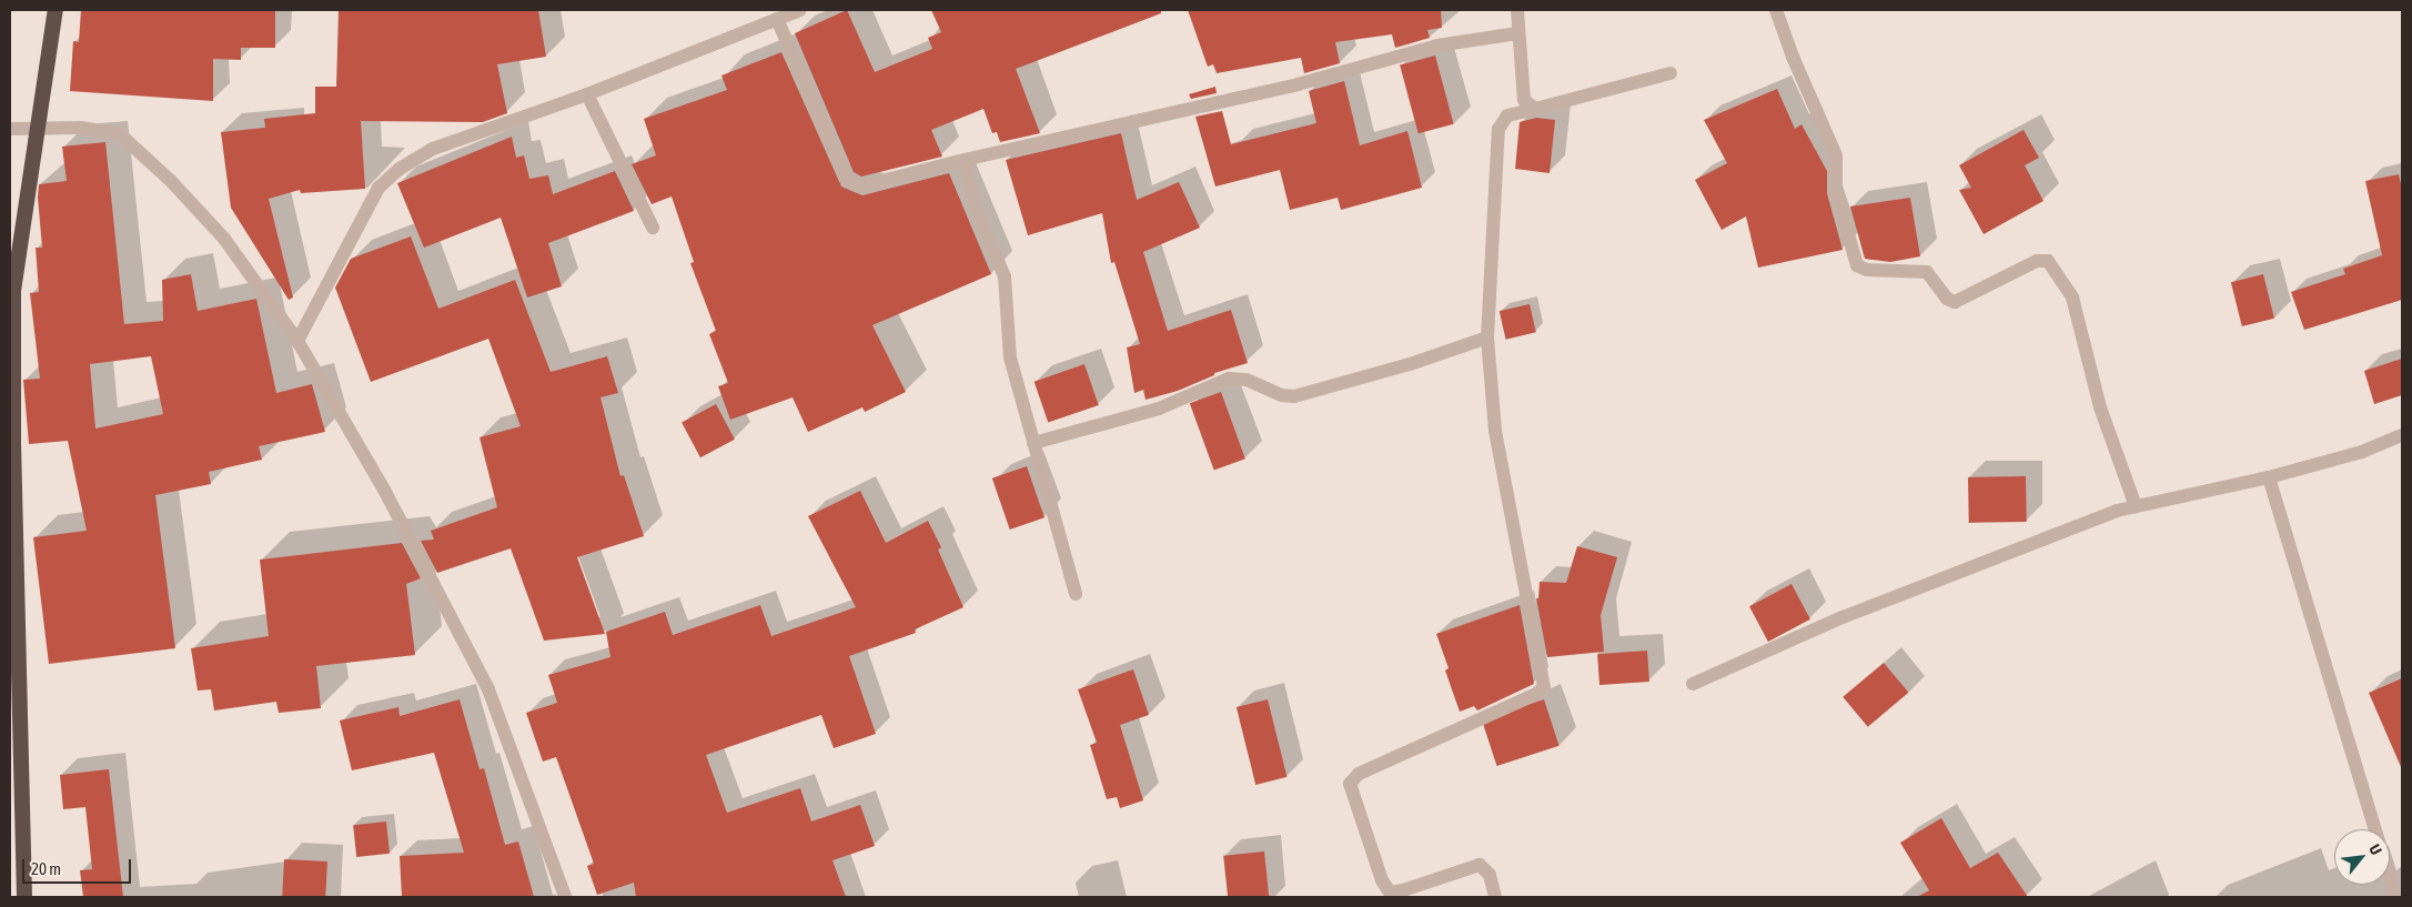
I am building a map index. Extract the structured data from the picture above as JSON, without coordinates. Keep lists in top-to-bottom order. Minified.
{"scale_bar":"20 m","north":"top right"}
